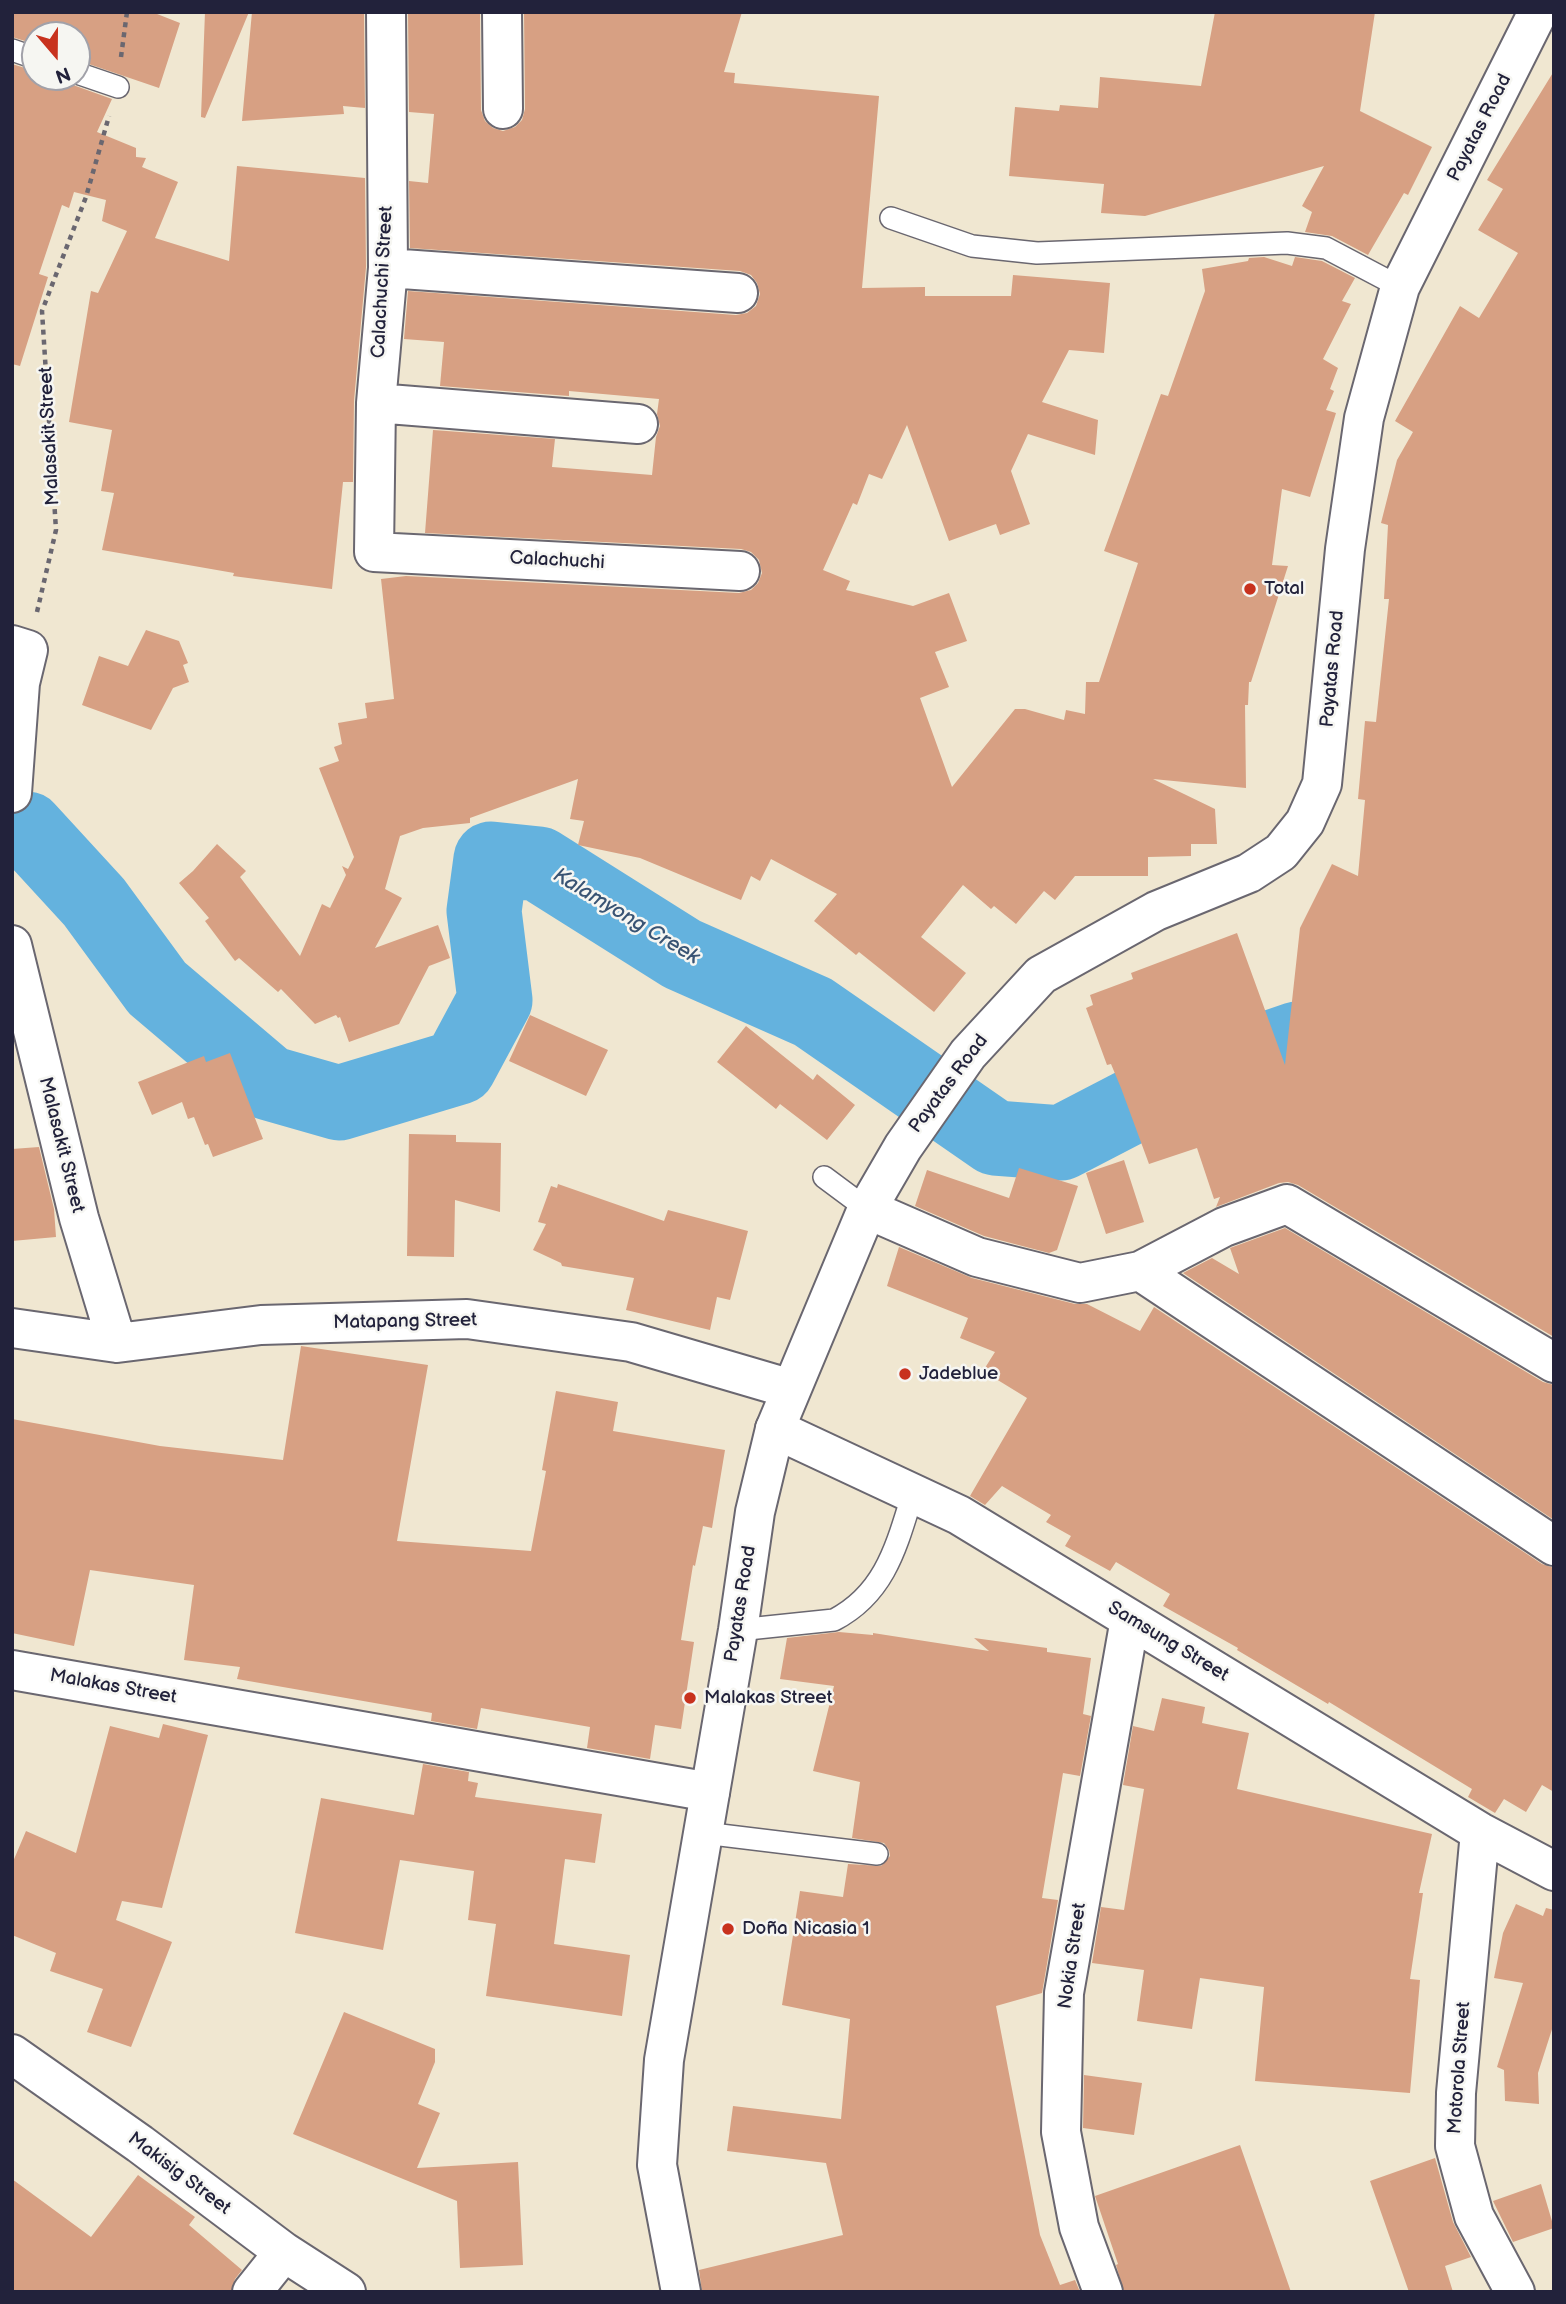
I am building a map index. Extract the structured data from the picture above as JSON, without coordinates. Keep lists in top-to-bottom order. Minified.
{"streets":{"street":["Payatas Road","Calachuchi Street","Malasakit Street","Calachuchi","Matapang Street","Samsung Street","Malakas Street","Nokia Street","Motorola Street","Makisig Street"]},"crossings":[["Payatas Road","Matapang Street"],["Payatas Road","Samsung Street"],["Payatas Road","Malakas Street"],["Calachuchi Street","Calachuchi"],["Malasakit Street","Matapang Street"],["Samsung Street","Nokia Street"],["Samsung Street","Motorola Street"]],"water":["Kalamyong Creek"],"places":["Total","Jadeblue","Malakas Street","Doña Nicasia 1"],"north":"bottom"}
